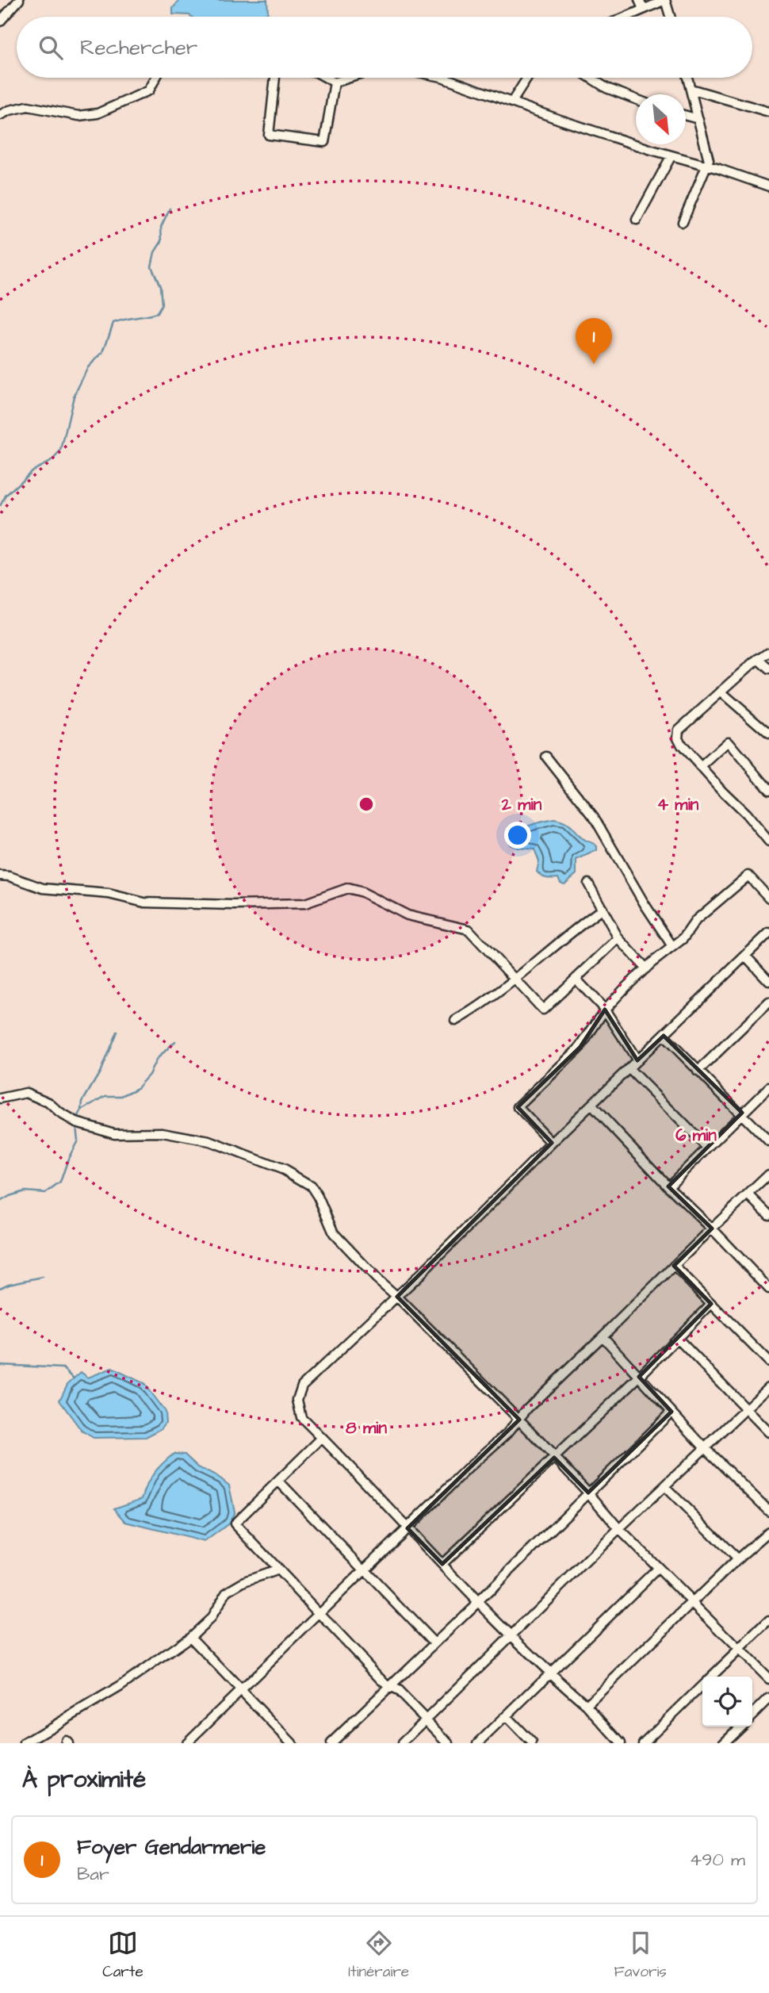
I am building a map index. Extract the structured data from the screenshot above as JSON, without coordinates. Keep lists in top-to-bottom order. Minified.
{"north":"bottom right","page":{"search":"Rechercher","pins":"1","heading":"À proximité","list":[{"mark":"1","name":"Foyer Gendarmerie","note":"Bar","value":"490 m"}],"nav":["Carte","Itinéraire","Favoris"]},"rings":["2 min","4 min","6 min","8 min"]}
